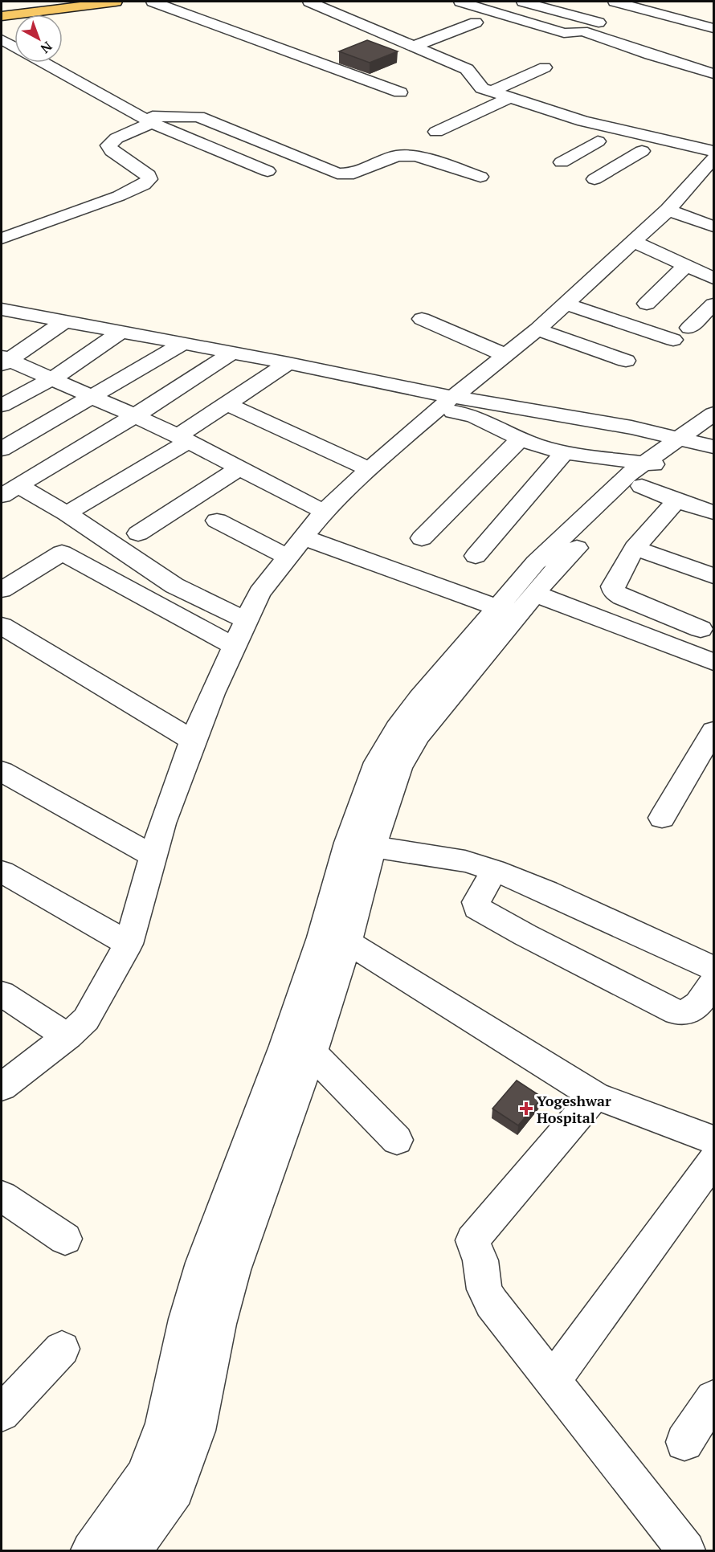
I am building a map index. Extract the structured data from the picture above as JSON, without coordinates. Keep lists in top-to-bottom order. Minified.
{"places":{"health":["Yogeshwar Hospital"]},"north":"bottom right"}
